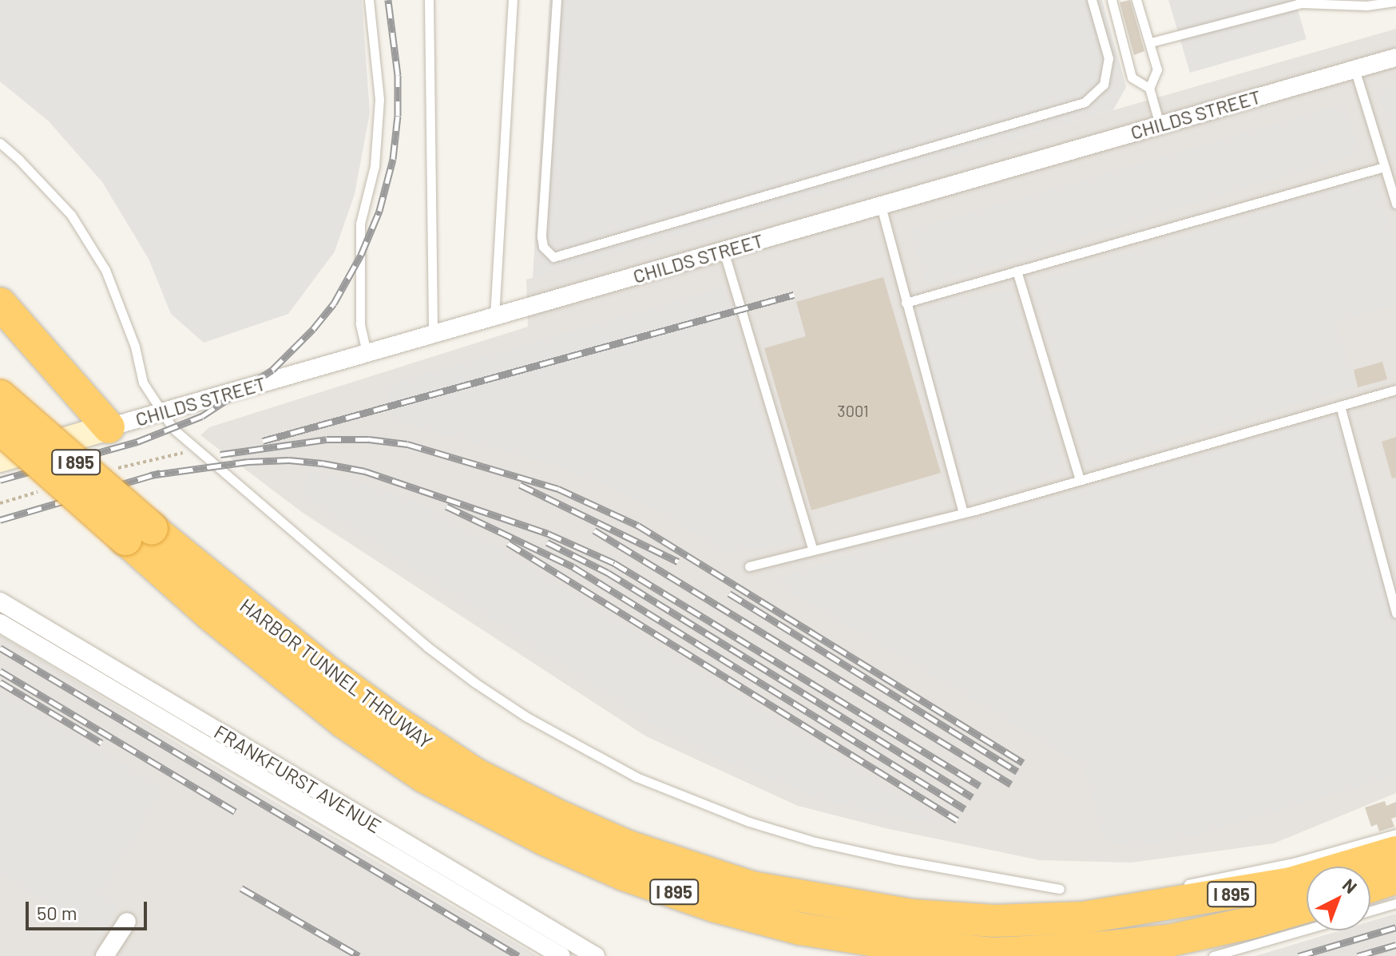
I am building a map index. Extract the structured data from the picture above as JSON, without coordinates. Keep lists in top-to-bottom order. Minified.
{"streets":{"highway":["I 895","HARBOR TUNNEL THRUWAY"],"main road":["CHILDS STREET"],"street":["FRANKFURST AVENUE"]},"house_numbers":["3001"],"scale_bar":"50 m","north":"top right"}
